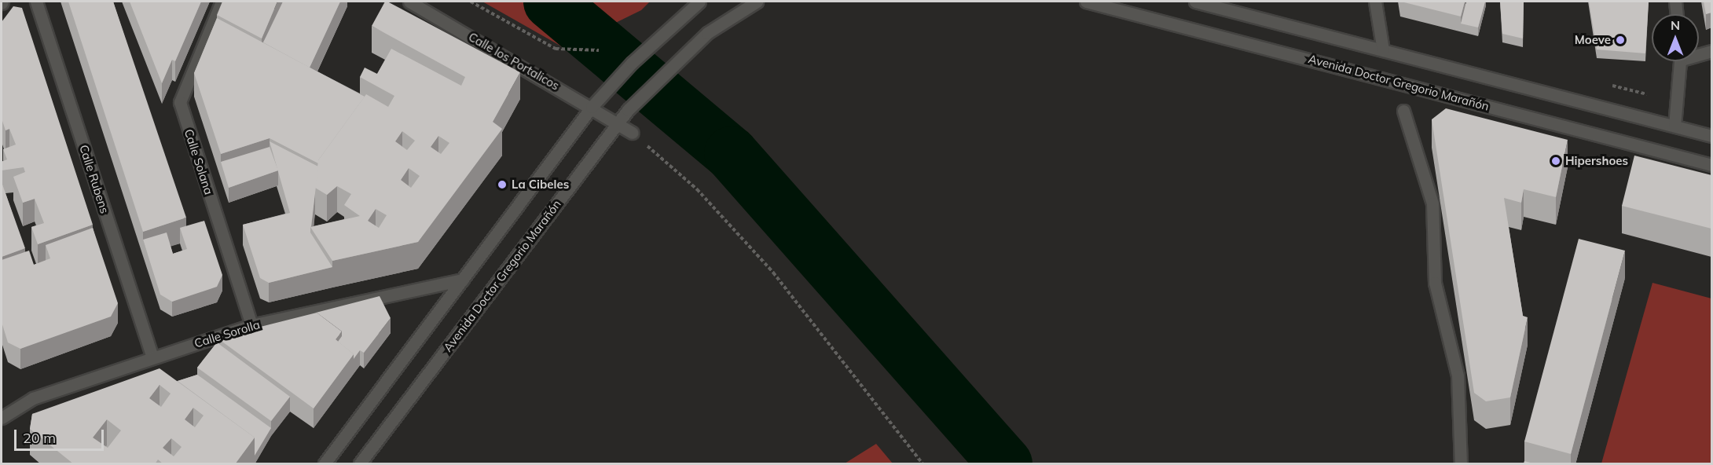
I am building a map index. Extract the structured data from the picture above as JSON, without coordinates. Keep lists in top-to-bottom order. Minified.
{"streets":{"street":["Calle los Portalicos","Avenida Doctor Gregorio Marañón","Calle Solana","Calle Rubens","Calle Sorolla"]},"crossings":[["Calle los Portalicos","Avenida Doctor Gregorio Marañón"],["Calle Solana","Calle Sorolla"],["Calle Rubens","Calle Sorolla"]],"places":["Moeve","Hipershoes","La Cibeles"],"scale_bar":"20 m","north":"top"}
